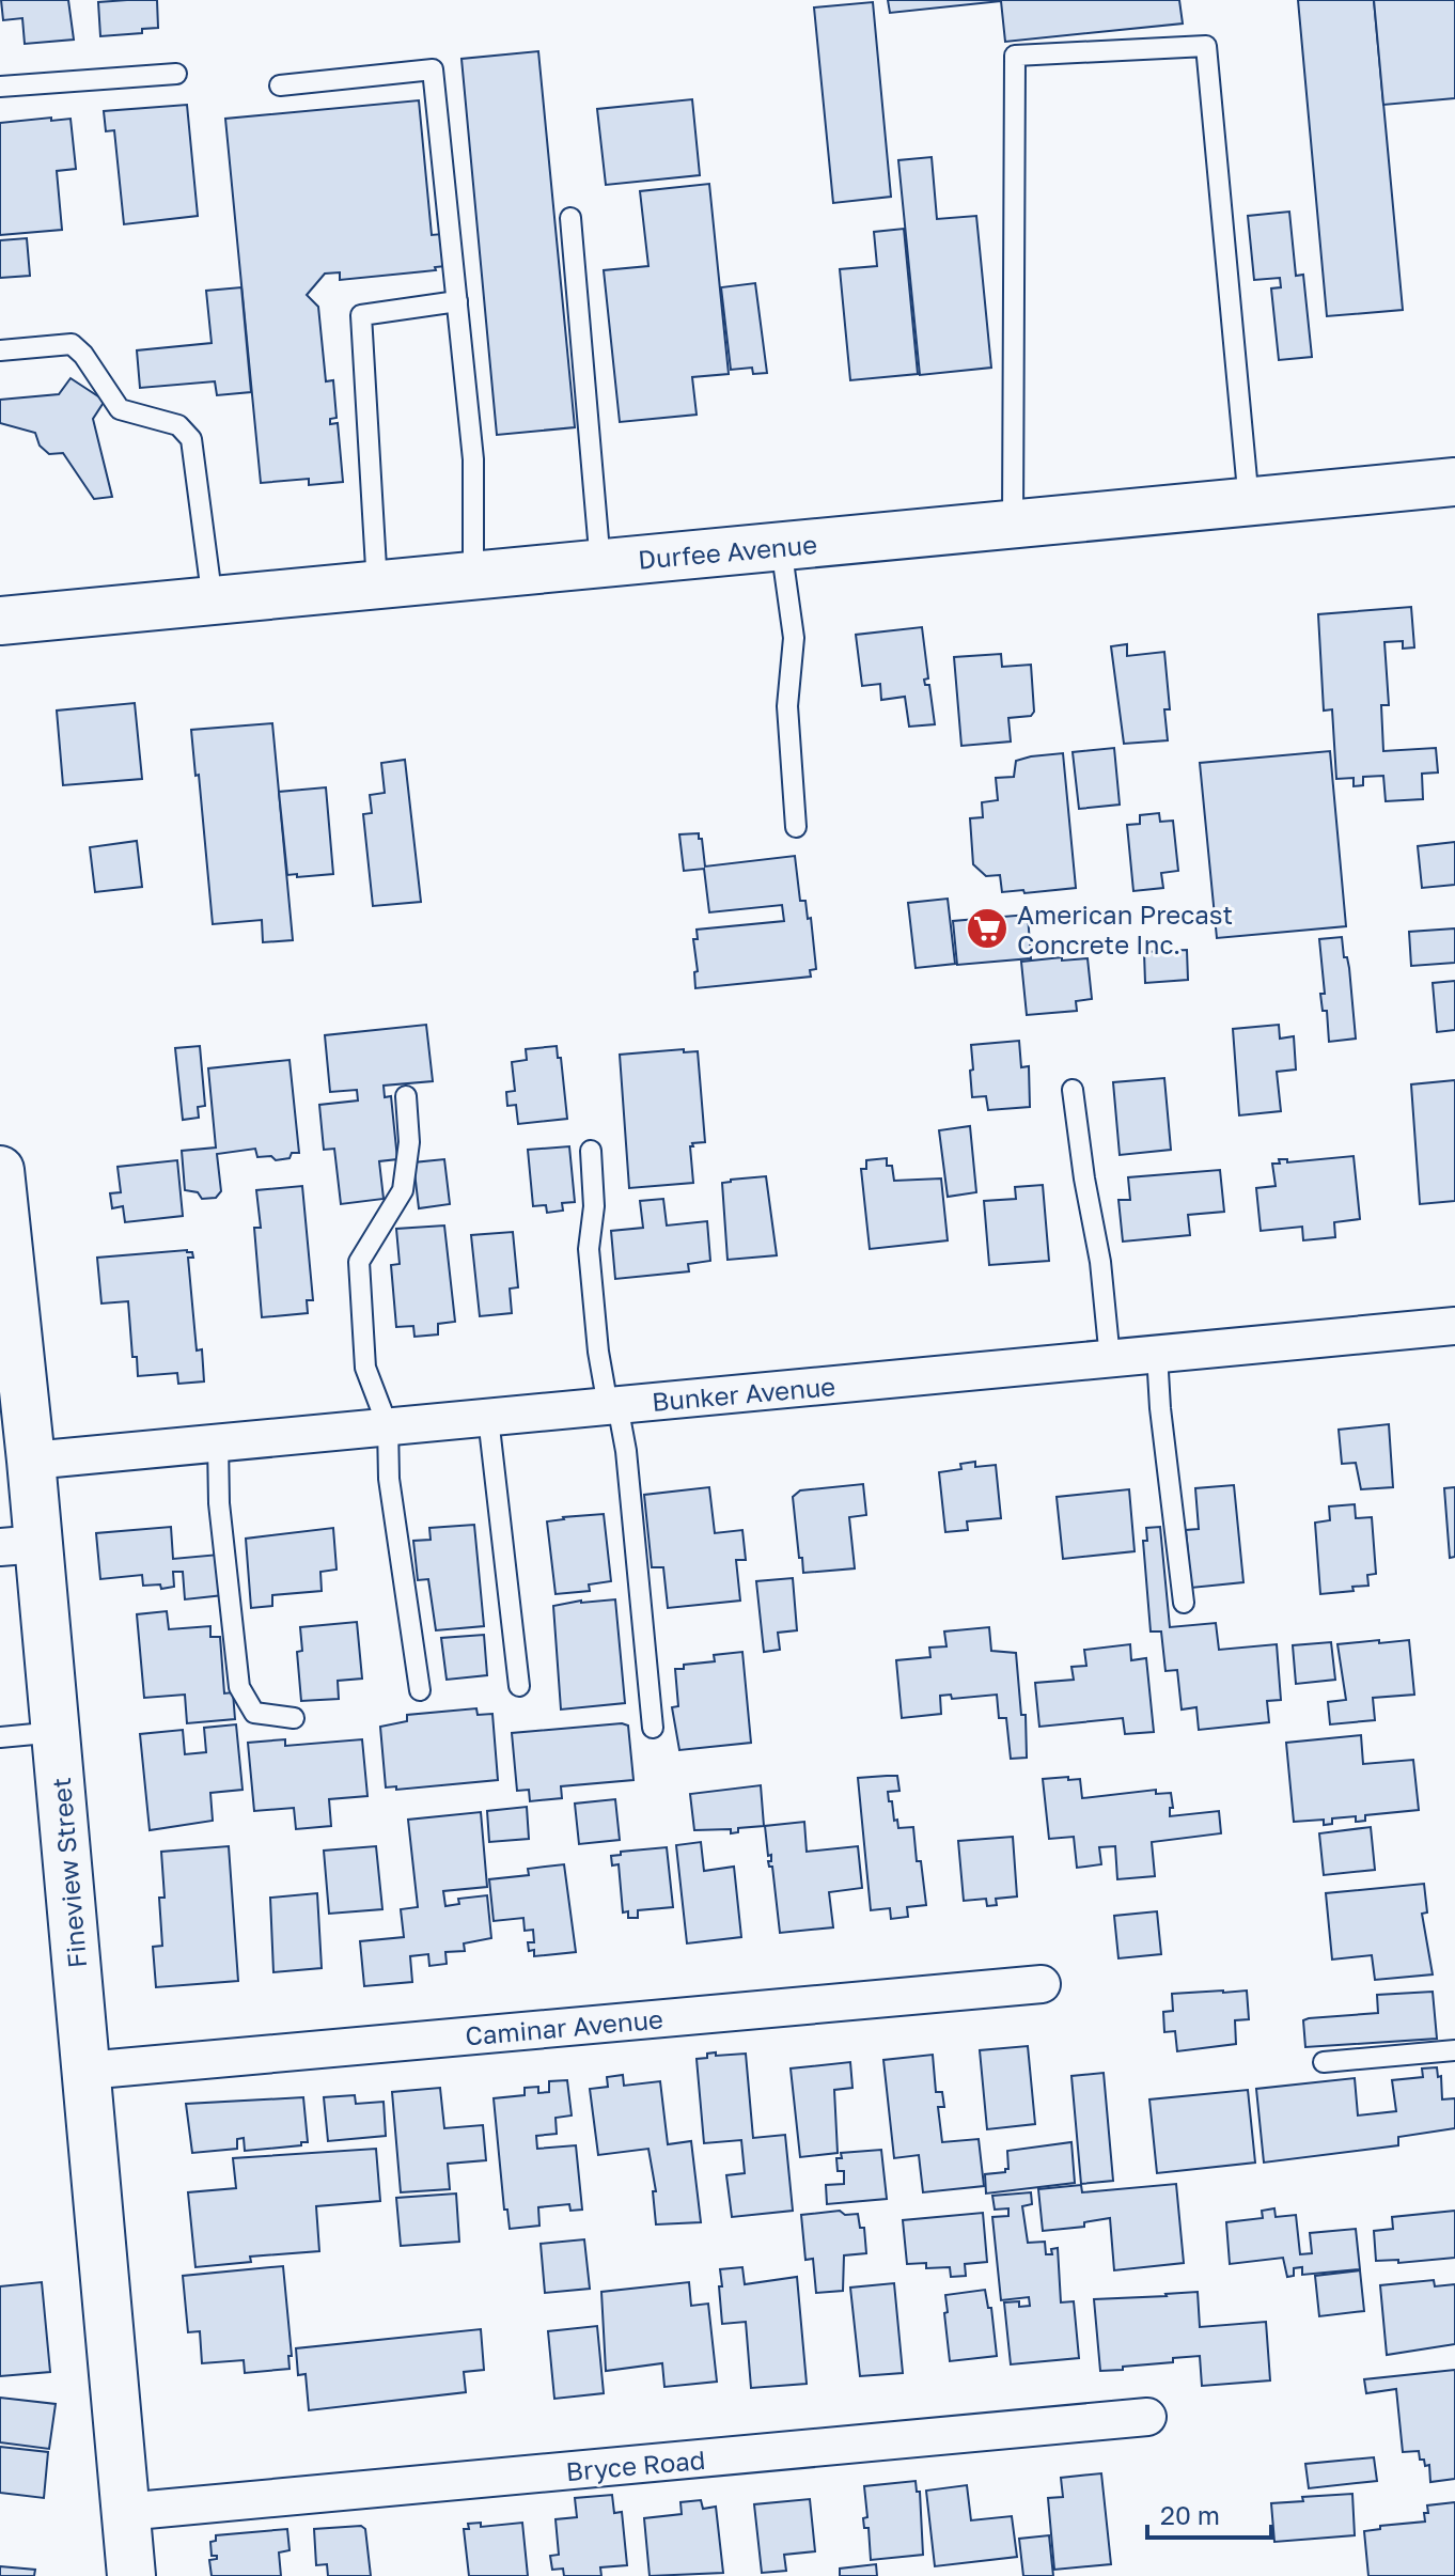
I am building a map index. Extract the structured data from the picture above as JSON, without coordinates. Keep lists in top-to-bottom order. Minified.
{"streets":{"main road":["Durfee Avenue","Fineview Street"],"street":["Bunker Avenue","Caminar Avenue","Bryce Road"]},"crossings":[["Bunker Avenue","Fineview Street"],["Fineview Street","Caminar Avenue"],["Fineview Street","Bryce Road"]],"places":{"supermarket":["American Precast Concrete Inc."]},"scale_bar":"20 m"}
